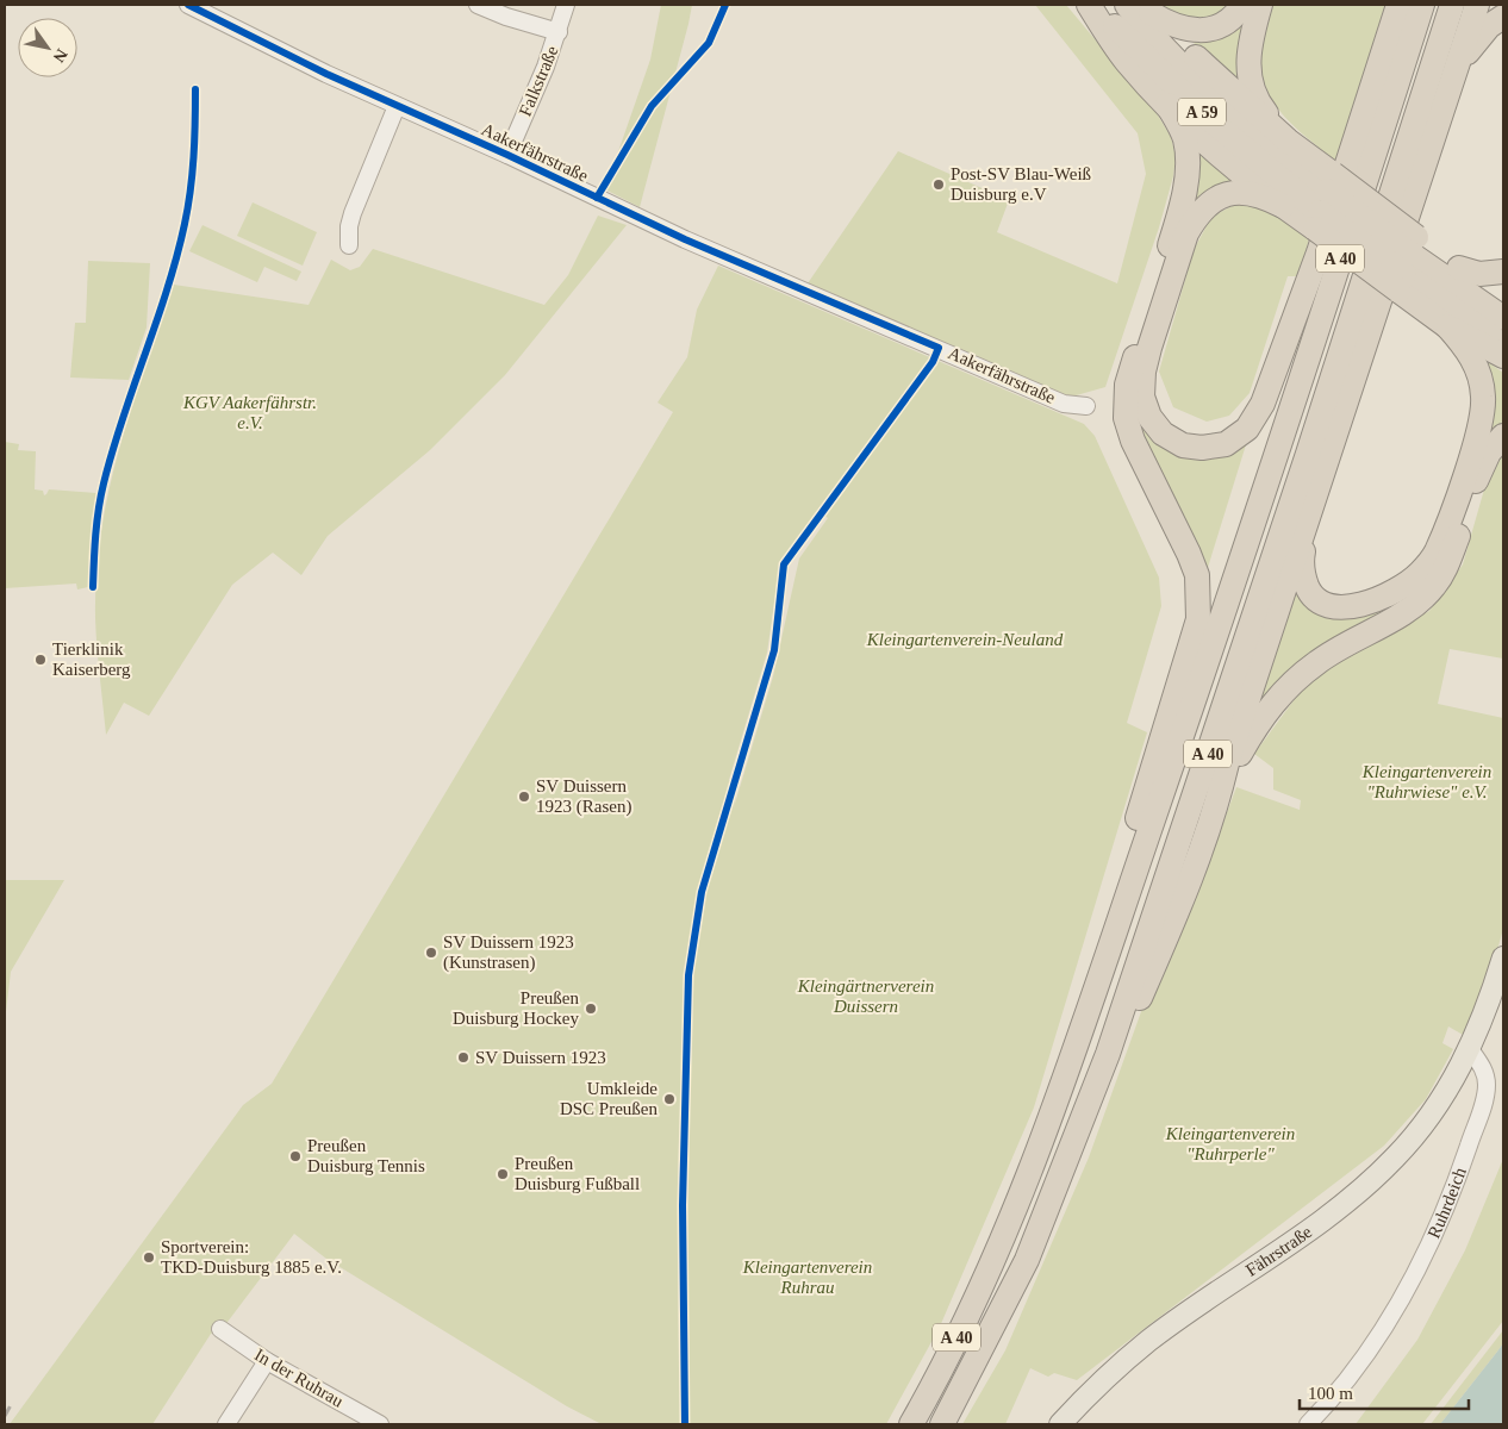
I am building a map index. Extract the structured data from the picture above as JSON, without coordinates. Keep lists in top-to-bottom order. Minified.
{"streets":{"highway":["A 59","A 40"],"main road":["Fährstraße"],"street":["Falkstraße","Aakerfährstraße","Ruhrdeich","In der Ruhrau"]},"crossings":[["Falkstraße","Aakerfährstraße"],["Ruhrdeich","Fährstraße"]],"parks":["KGV Aakerfährstr. e.V.","Kleingartenverein-Neuland","Kleingartenverein \"Ruhrwiese\" e.V.","Kleingärtnerverein Duissern","Kleingartenverein \"Ruhrperle\"","Kleingartenverein Ruhrau"],"places":["Post-SV Blau-Weiß Duisburg e.V","Tierklinik Kaiserberg","SV Duissern 1923 (Rasen)","SV Duissern 1923 (Kunstrasen)","Preußen Duisburg Hockey","SV Duissern 1923","Umkleide DSC Preußen","Preußen Duisburg Tennis","Preußen Duisburg Fußball","Sportverein: TKD-Duisburg 1885 e.V."],"scale_bar":"100 m","north":"bottom right"}
